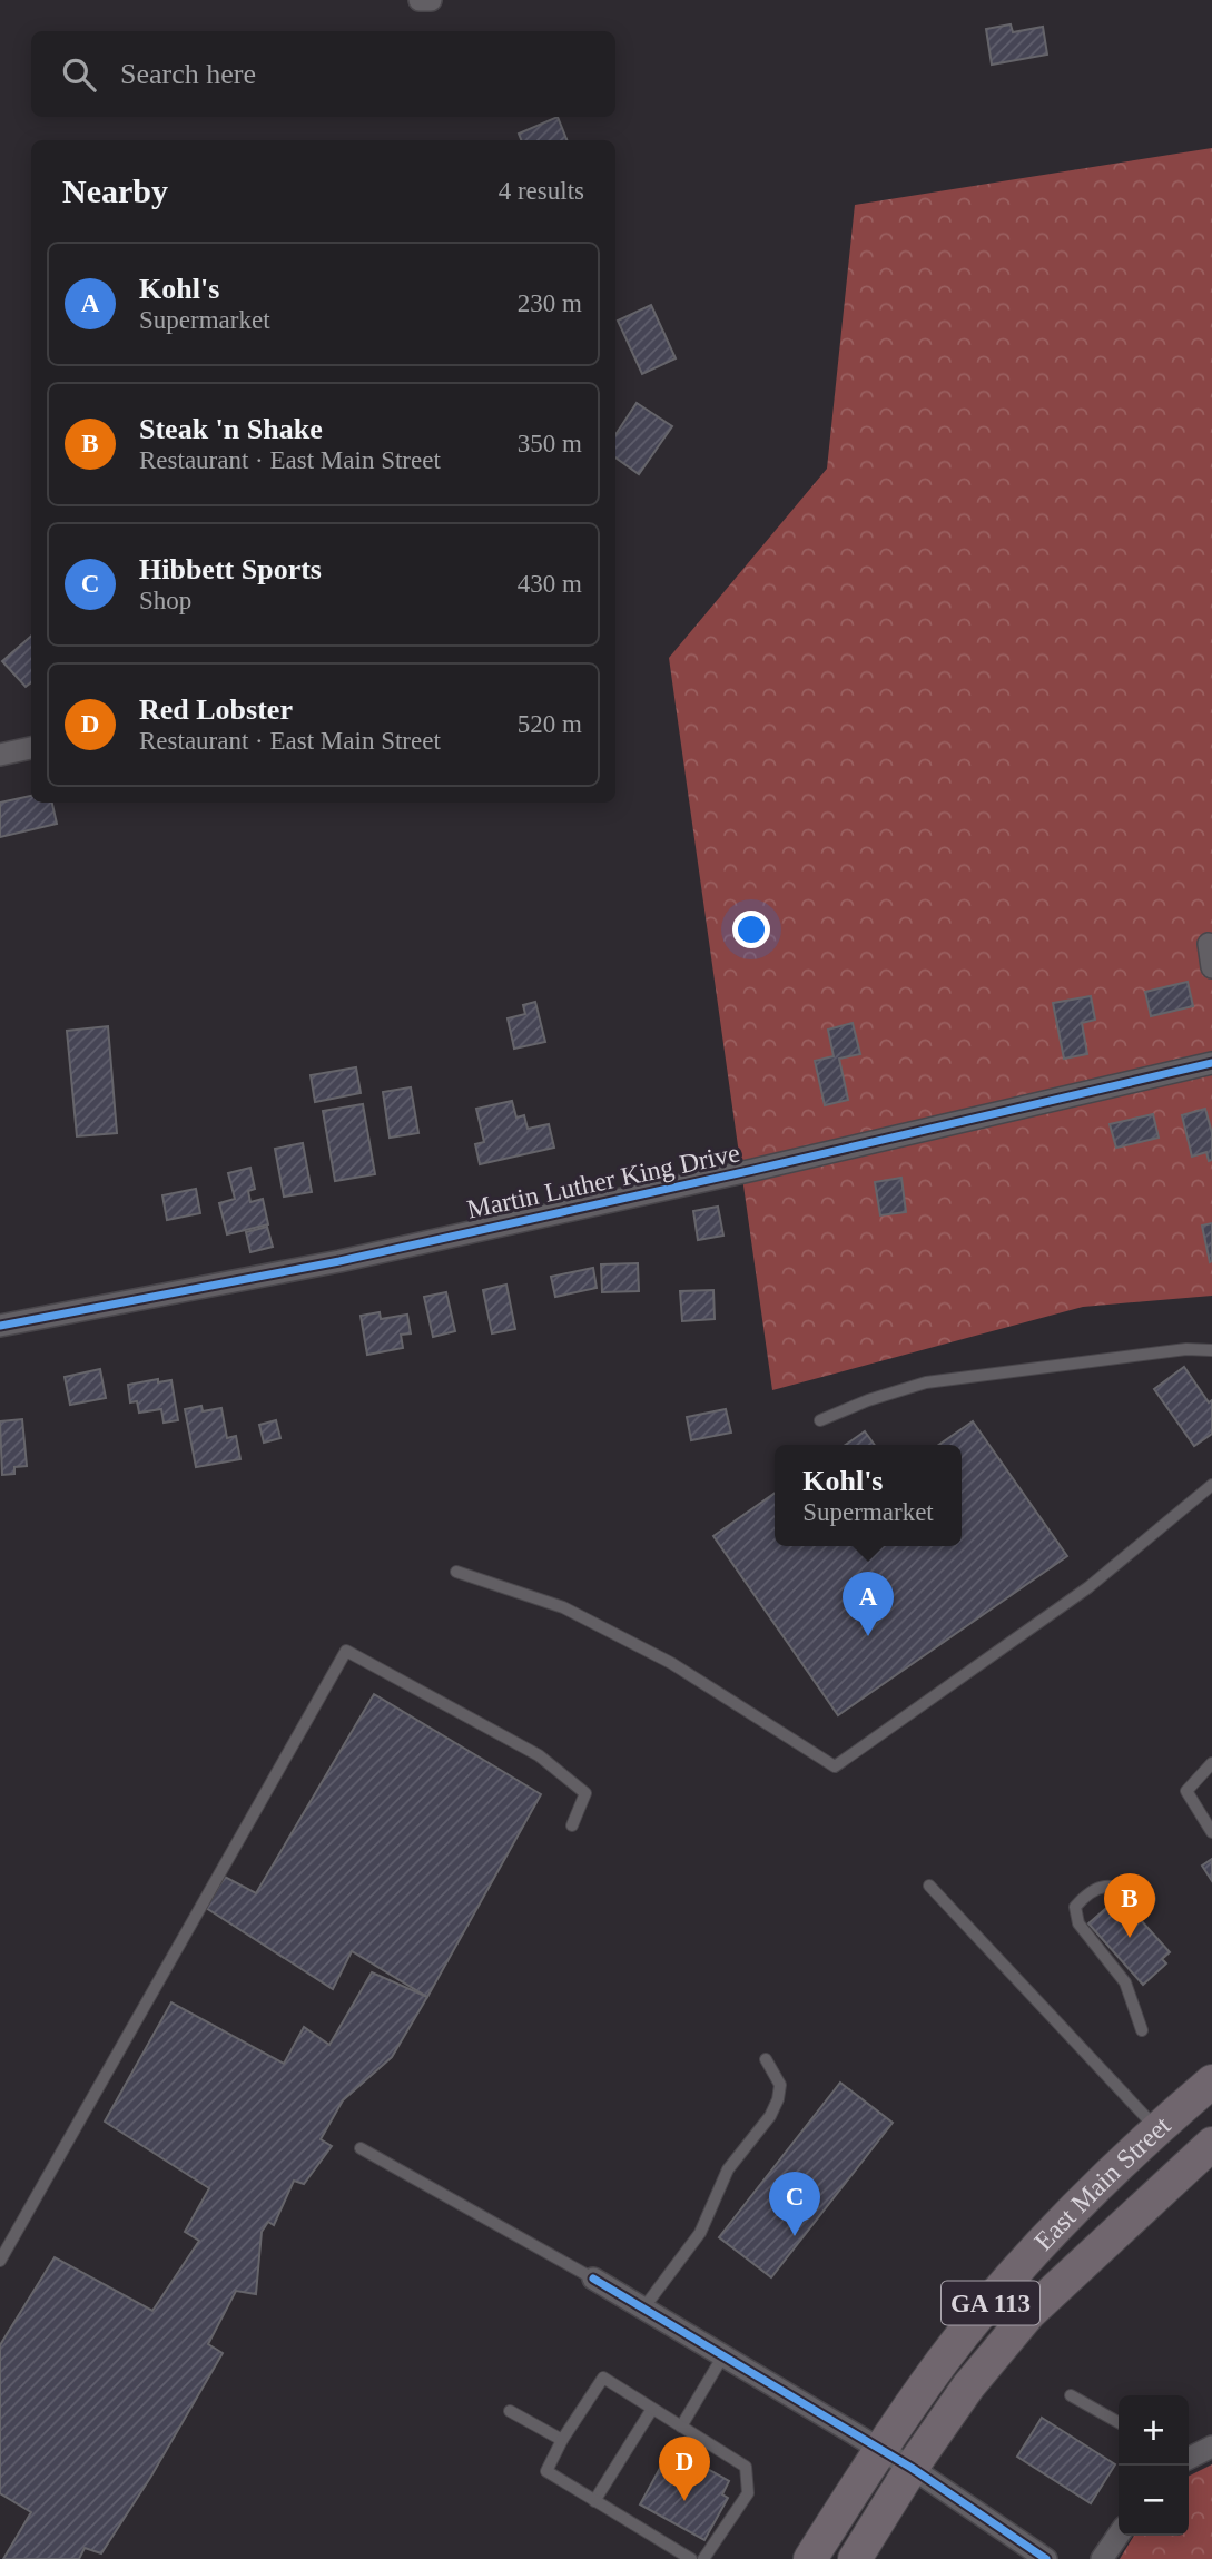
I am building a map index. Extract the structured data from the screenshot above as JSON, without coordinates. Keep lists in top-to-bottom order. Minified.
{"streets":{"main road":["East Main Street","GA 113"],"street":["Martin Luther King Drive"]},"page":{"search":"Search here","heading":["Nearby","4 results"],"list":[{"mark":"A","name":"Kohl's","note":"Supermarket","value":"230 m"},{"mark":"B","name":"Steak 'n Shake","note":"Restaurant · East Main Street","value":"350 m"},{"mark":"C","name":"Hibbett Sports","note":"Shop","value":"430 m"},{"mark":"D","name":"Red Lobster","note":"Restaurant · East Main Street","value":"520 m"}],"popup":["Kohl's","Supermarket"],"pins":["A","B","C","D"],"map_buttons":["+","−"]}}
